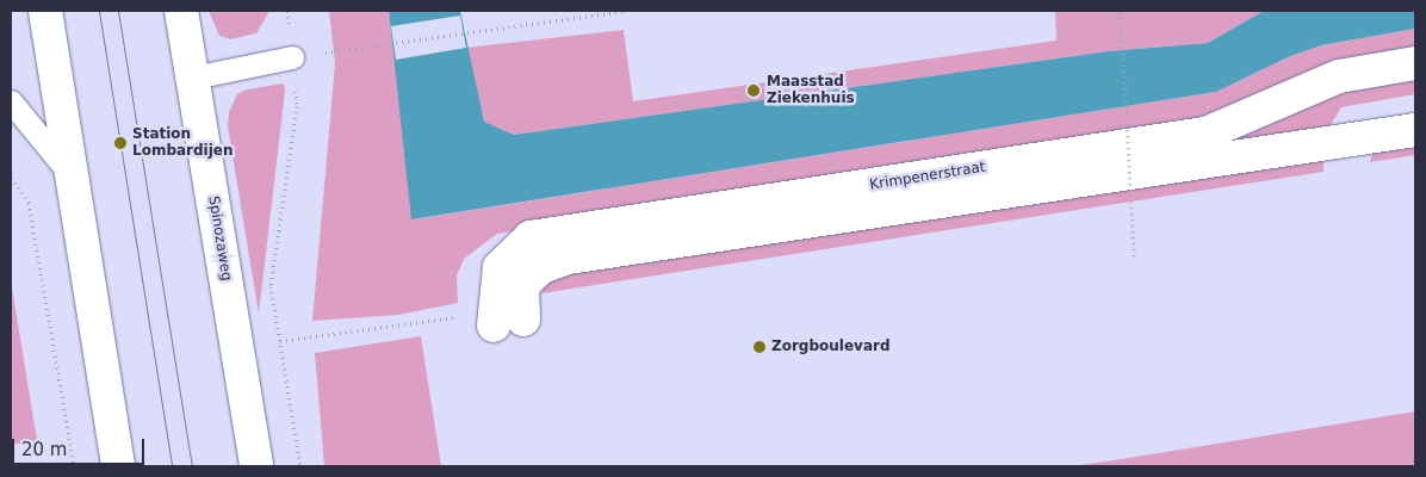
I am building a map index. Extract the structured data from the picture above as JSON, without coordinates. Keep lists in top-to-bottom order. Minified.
{"streets":{"street":["Krimpenerstraat","Spinozaweg"]},"places":["Maasstad Ziekenhuis","Station Lombardijen","Zorgboulevard"],"scale_bar":"20 m"}
